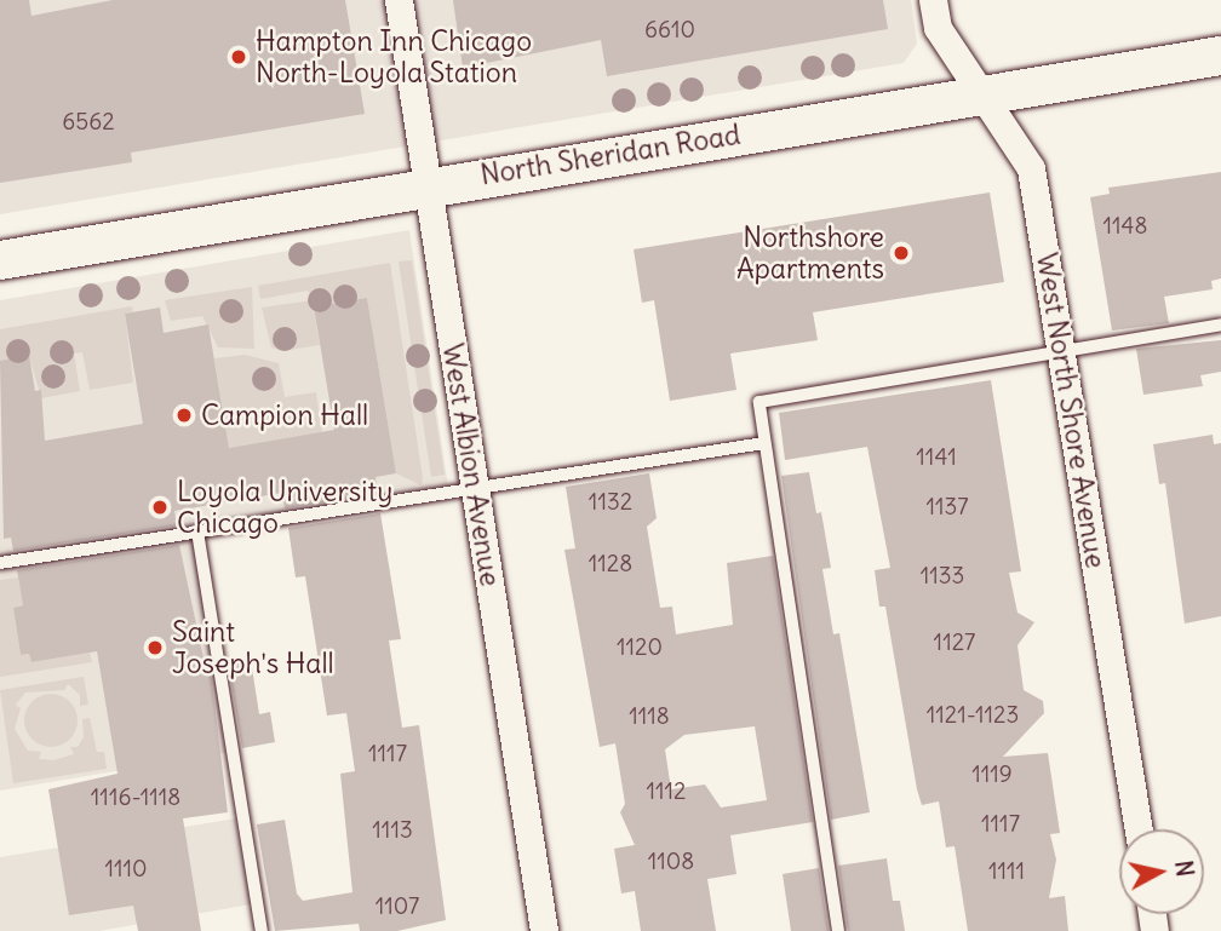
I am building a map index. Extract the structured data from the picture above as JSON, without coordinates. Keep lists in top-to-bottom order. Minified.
{"streets":{"main road":["North Sheridan Road"],"street":["West North Shore Avenue","West Albion Avenue"]},"crossings":[["North Sheridan Road","West North Shore Avenue"],["North Sheridan Road","West Albion Avenue"]],"places":["Hampton Inn Chicago North-Loyola Station","Northshore Apartments","Campion Hall","Loyola University Chicago","Saint Joseph's Hall"],"house_numbers":["6610","6562","1148","1141","1132","1137","1128","1133","1127","1120","1121-1123","1118","1117","1119","1112","1116-1118","1117","1113","1108","1110","1111","1107"],"north":"right"}
